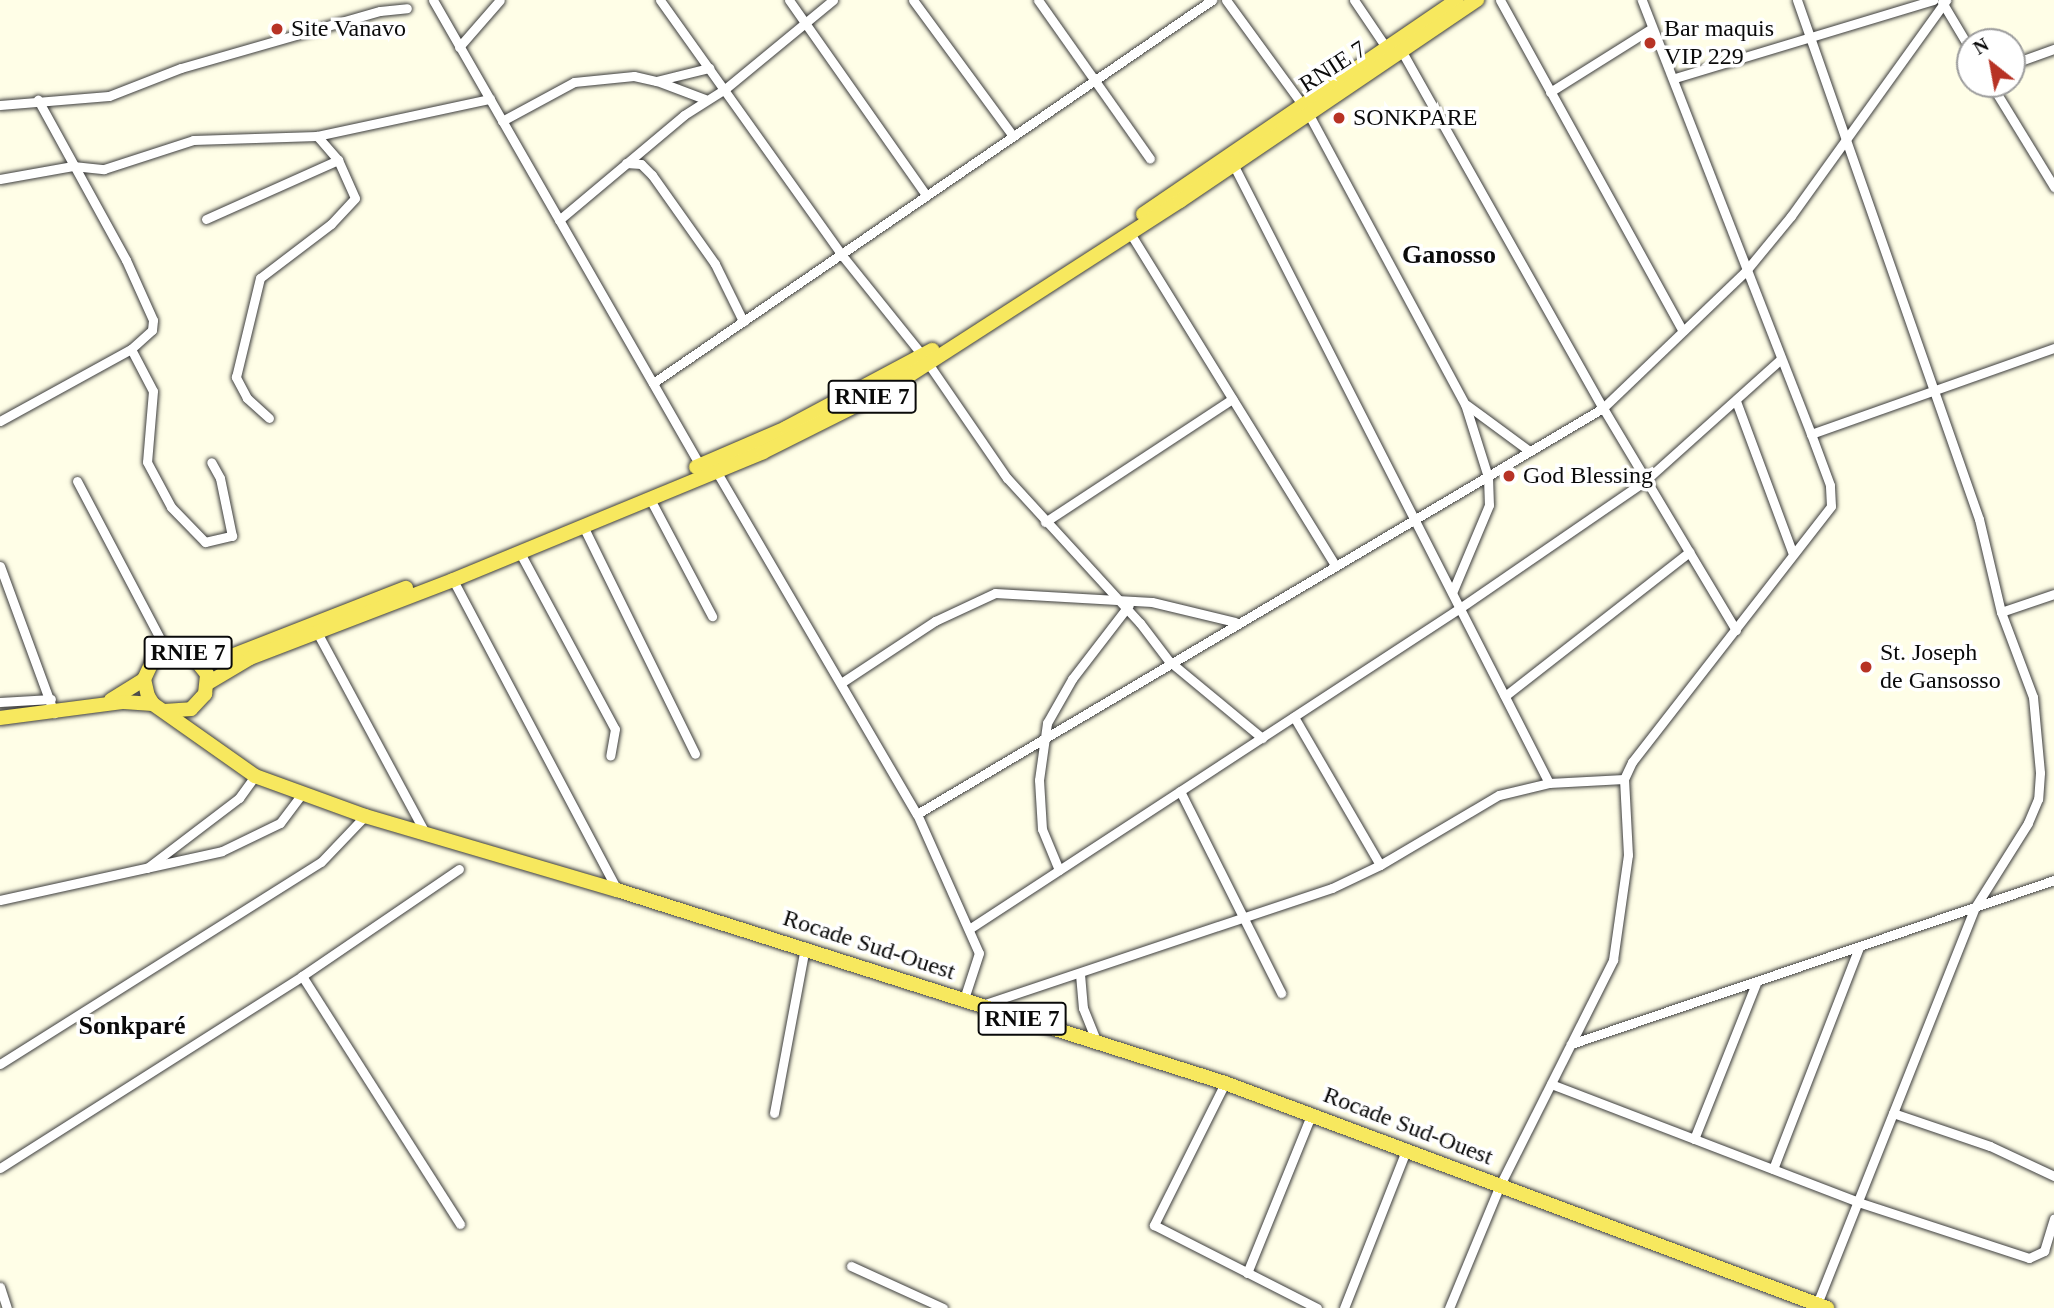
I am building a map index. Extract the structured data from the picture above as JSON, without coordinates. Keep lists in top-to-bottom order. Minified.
{"streets":{"main road":["RNIE 7","Rocade Sud-Ouest"]},"crossings":[["RNIE 7","Rocade Sud-Ouest"]],"districts":["Ganosso","Sonkparé"],"places":["Site Vanavo","Bar maquis VIP 229","SONKPARE","God Blessing","St. Joseph de Gansosso"],"north":"top left"}
